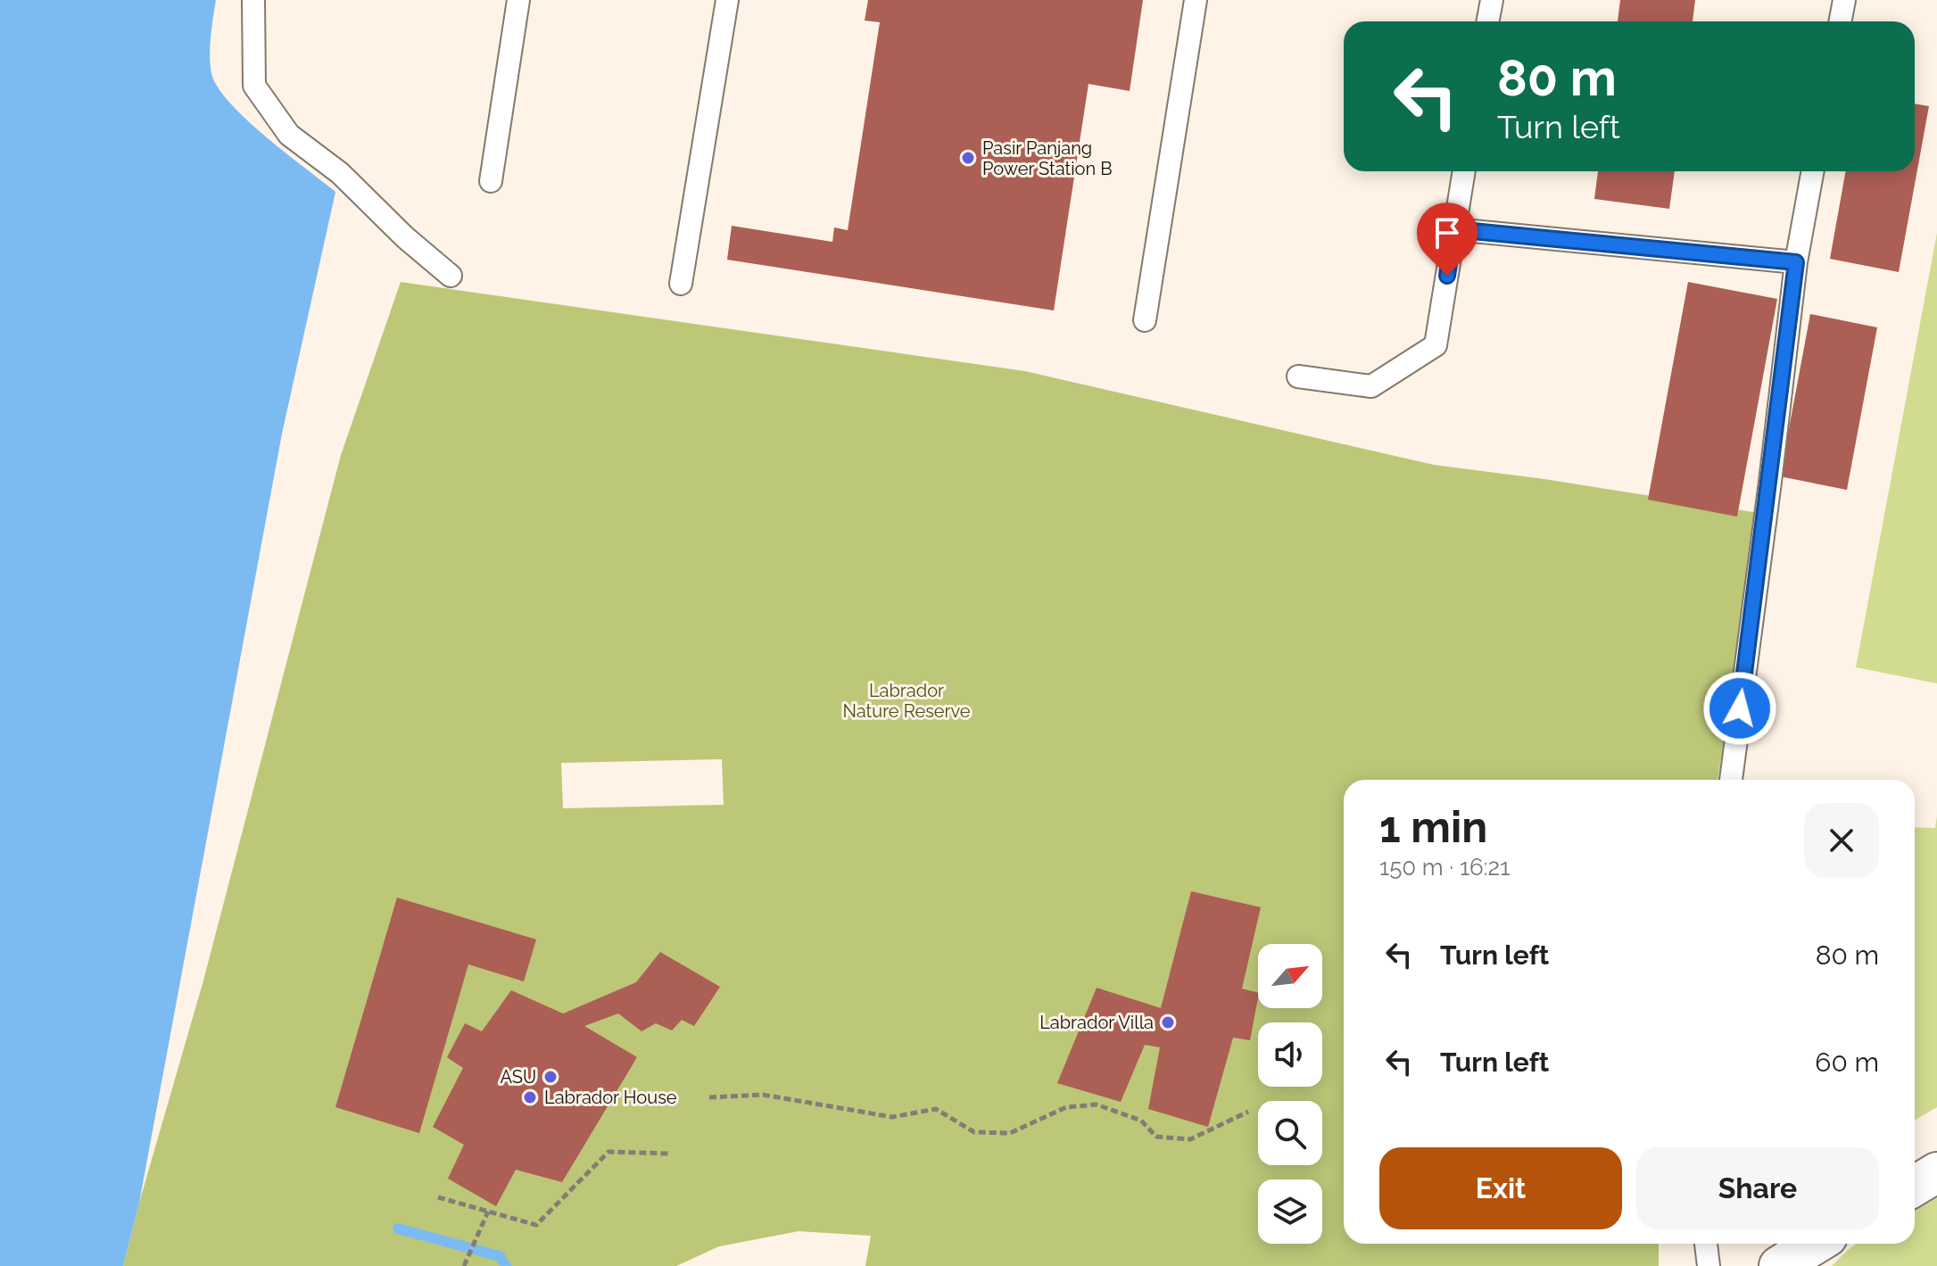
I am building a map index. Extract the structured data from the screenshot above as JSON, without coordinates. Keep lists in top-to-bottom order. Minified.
{"parks":["Labrador Nature Reserve"],"places":["Pasir Panjang Power Station B","Labrador Villa","ASU","Labrador House"],"north":"top right","page":{"turn":["80 m","Turn left"],"heading":["1 min","150 m · 16:21"],"list":[{"name":"Turn left","value":"80 m"},{"name":"Turn left","value":"60 m"}],"buttons":["Exit","Share"]}}
